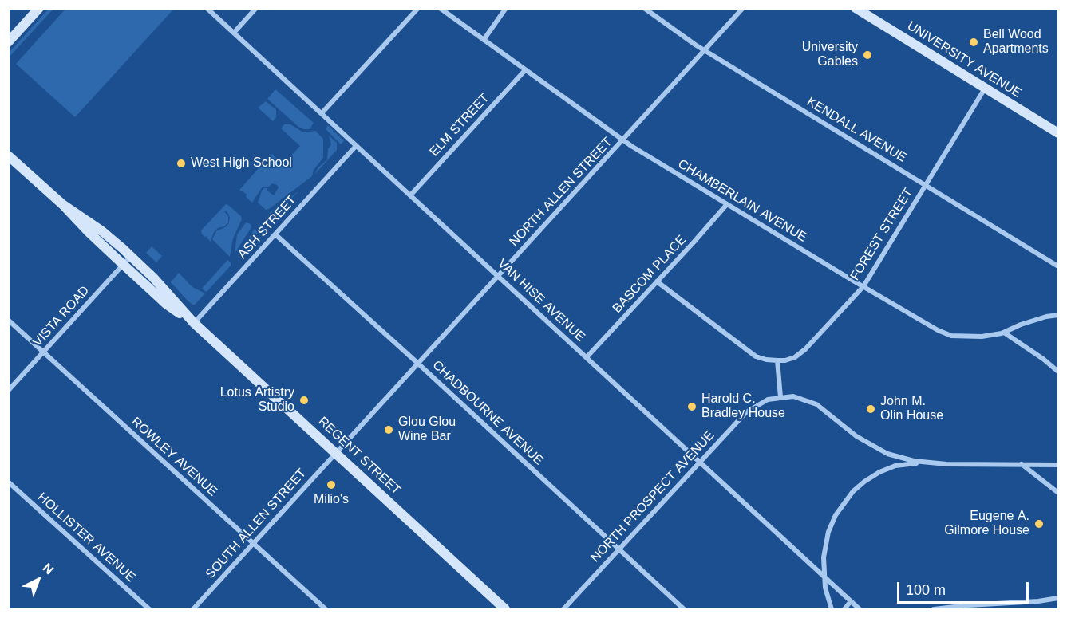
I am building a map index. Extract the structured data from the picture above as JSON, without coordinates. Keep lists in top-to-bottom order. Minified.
{"streets":{"main road":["UNIVERSITY AVENUE","REGENT STREET"],"street":["ELM STREET","KENDALL AVENUE","NORTH ALLEN STREET","CHAMBERLAIN AVENUE","ASH STREET","FOREST STREET","BASCOM PLACE","VAN HISE AVENUE","VISTA ROAD","CHADBOURNE AVENUE","ROWLEY AVENUE","NORTH PROSPECT AVENUE","SOUTH ALLEN STREET","HOLLISTER AVENUE"]},"crossings":[["UNIVERSITY AVENUE","FOREST STREET"],["ELM STREET","CHAMBERLAIN AVENUE"],["ELM STREET","VAN HISE AVENUE"],["KENDALL AVENUE","NORTH ALLEN STREET"],["KENDALL AVENUE","FOREST STREET"],["NORTH ALLEN STREET","CHAMBERLAIN AVENUE"],["NORTH ALLEN STREET","VAN HISE AVENUE"],["NORTH ALLEN STREET","CHADBOURNE AVENUE"],["NORTH ALLEN STREET","REGENT STREET"],["NORTH ALLEN STREET","SOUTH ALLEN STREET"],["CHAMBERLAIN AVENUE","FOREST STREET"],["CHAMBERLAIN AVENUE","BASCOM PLACE"],["ASH STREET","VAN HISE AVENUE"],["ASH STREET","CHADBOURNE AVENUE"],["ASH STREET","REGENT STREET"],["BASCOM PLACE","VAN HISE AVENUE"],["VAN HISE AVENUE","NORTH PROSPECT AVENUE"],["VISTA ROAD","REGENT STREET"],["VISTA ROAD","ROWLEY AVENUE"],["CHADBOURNE AVENUE","NORTH PROSPECT AVENUE"],["REGENT STREET","SOUTH ALLEN STREET"],["ROWLEY AVENUE","SOUTH ALLEN STREET"]],"places":["Bell Wood Apartments","University Gables","West High School","Lotus Artistry Studio","Harold C. Bradley House","John M. Olin House","Glou Glou Wine Bar","Milio's","Eugene A. Gilmore House"],"scale_bar":"100 m","north":"top right"}
